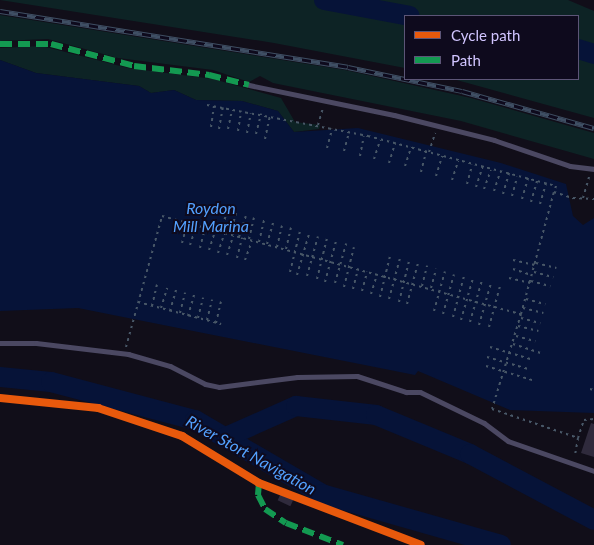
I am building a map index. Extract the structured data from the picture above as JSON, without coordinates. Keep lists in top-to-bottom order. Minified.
{"water":["Roydon Mill Marina","River Stort Navigation"],"legend":["Cycle path","Path"]}
